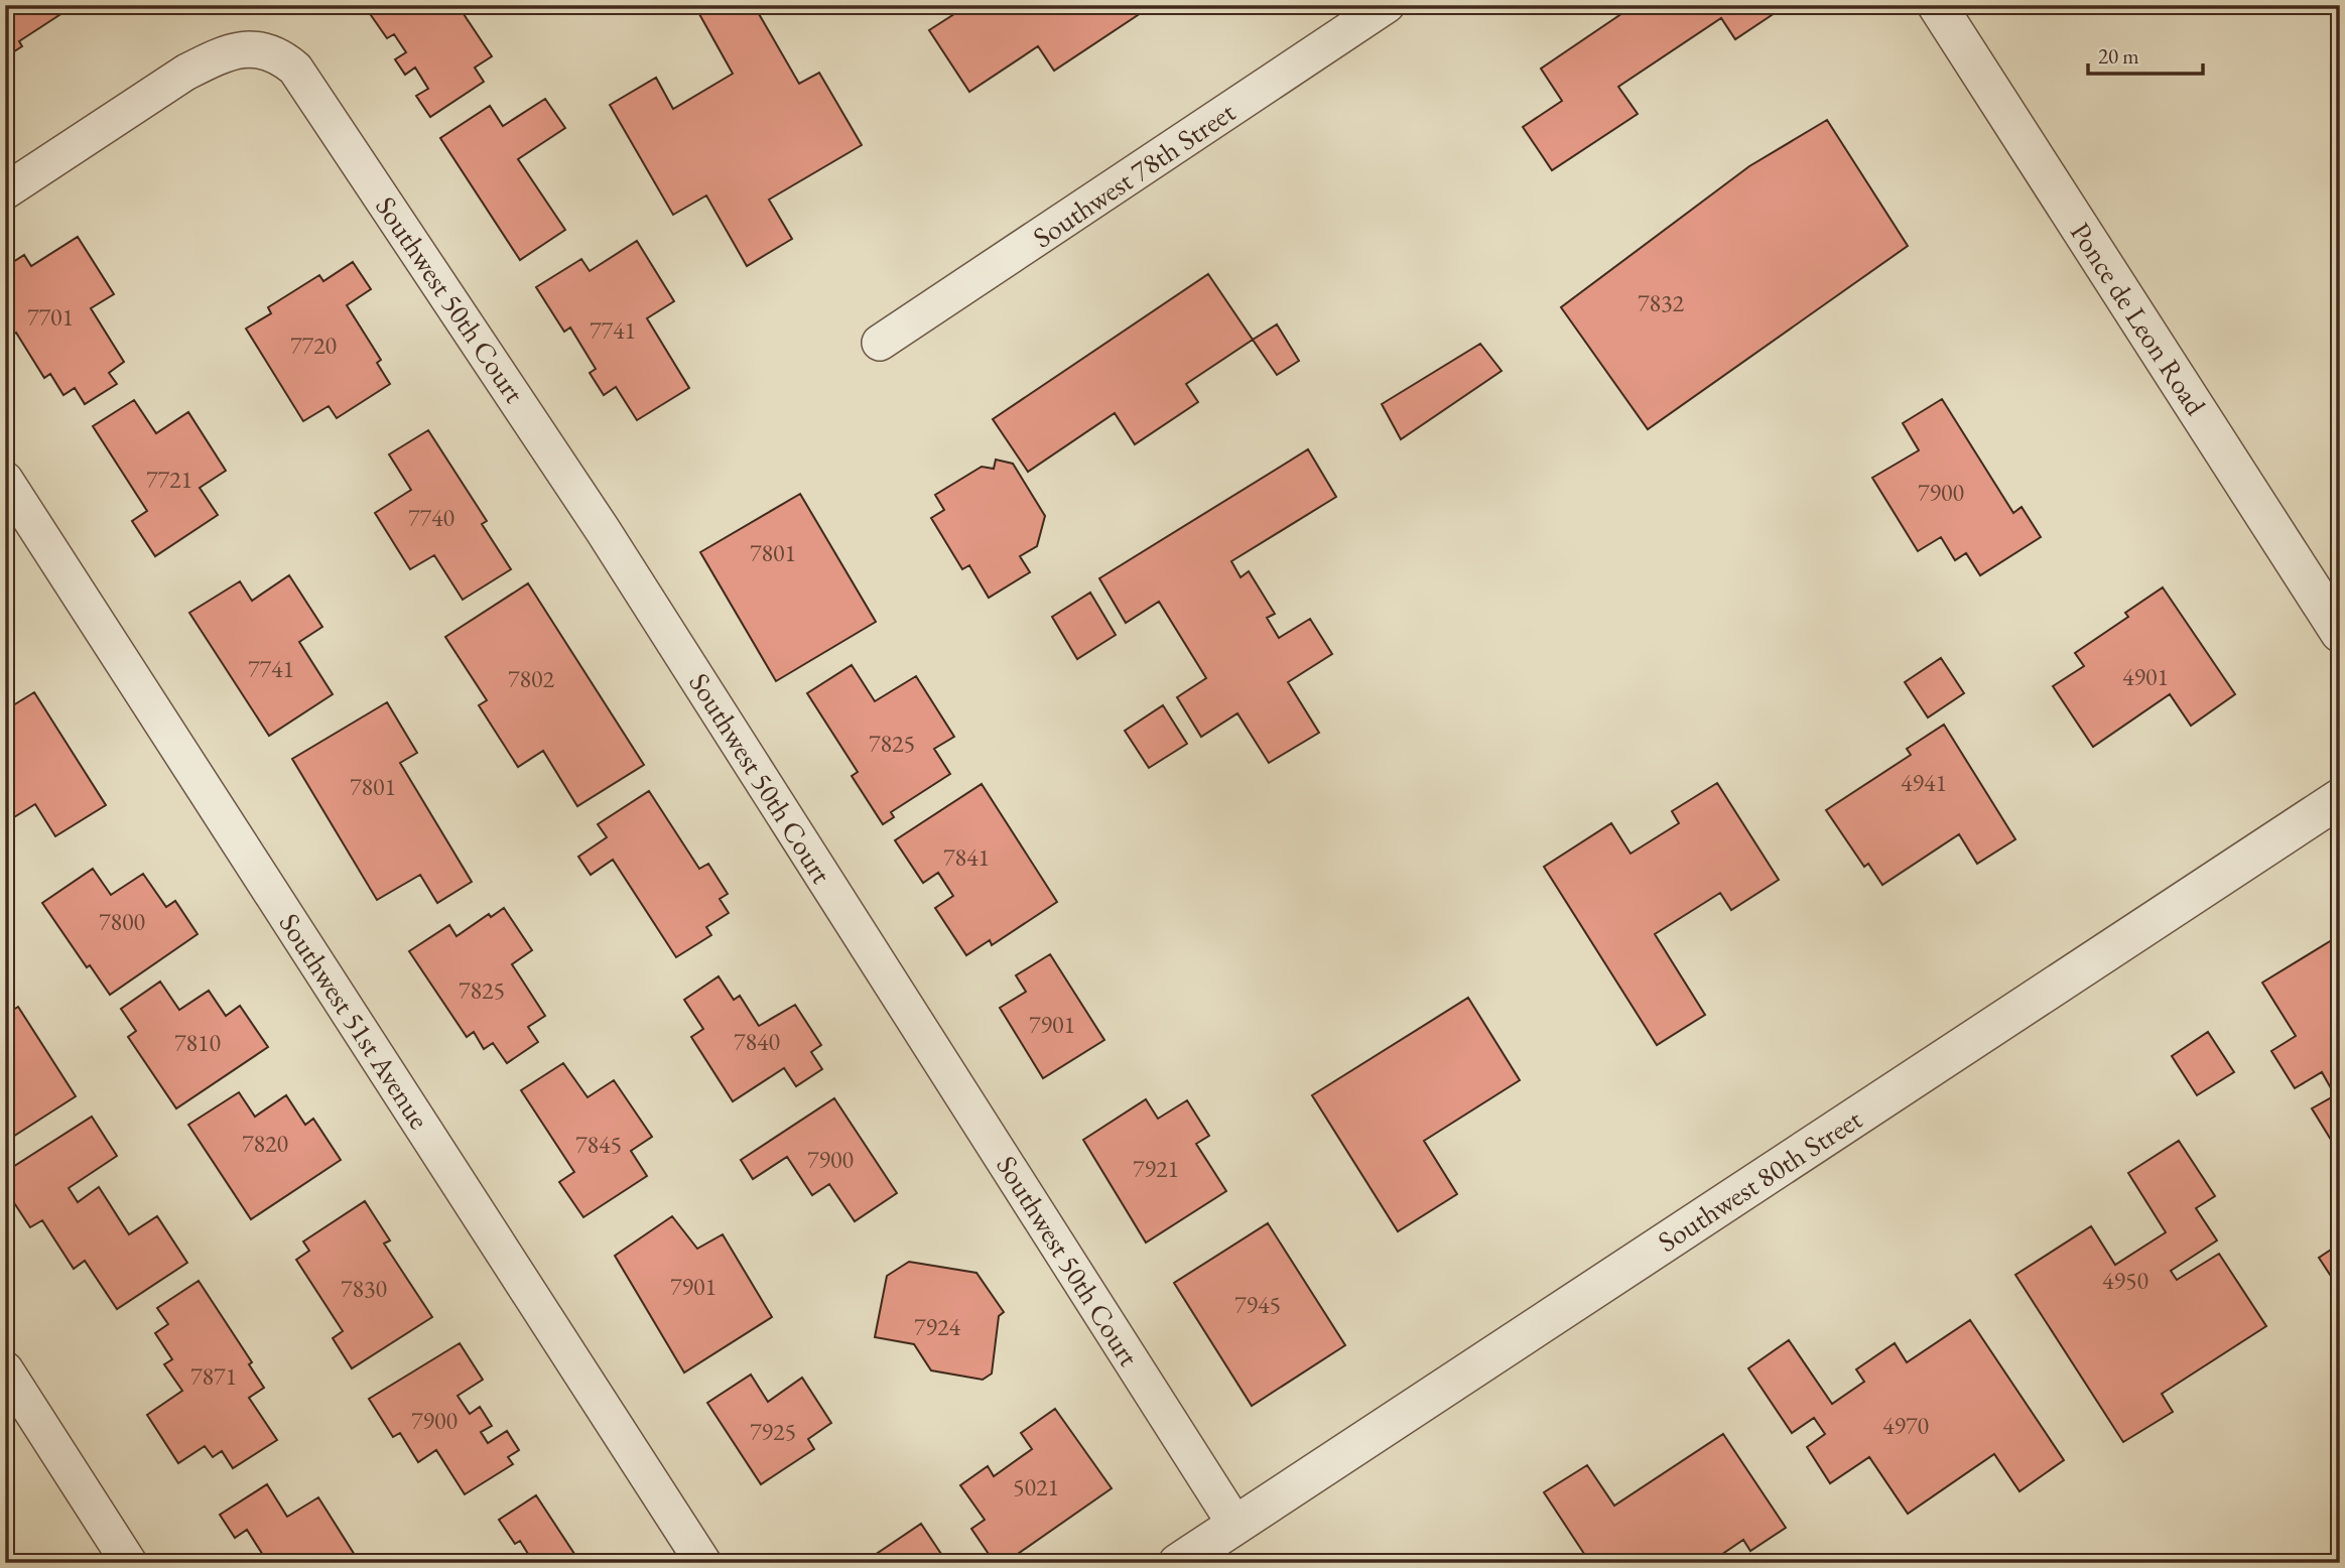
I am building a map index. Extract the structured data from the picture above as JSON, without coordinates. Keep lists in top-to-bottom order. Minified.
{"streets":{"street":["Southwest 78th Street","Southwest 50th Court","Ponce de Leon Road","Southwest 51st Avenue","Southwest 80th Street"]},"crossings":[["Southwest 50th Court","Southwest 80th Street"]],"house_numbers":["7832","7701","7741","7720","7721","7900","7740","7801","7741","4901","7802","7825","4941","7801","7841","7800","7825","7901","7840","7810","7820","7845","7900","7921","4950","7901","7830","7945","7924","7871","7900","4970","7925","5021"],"scale_bar":"20 m"}
